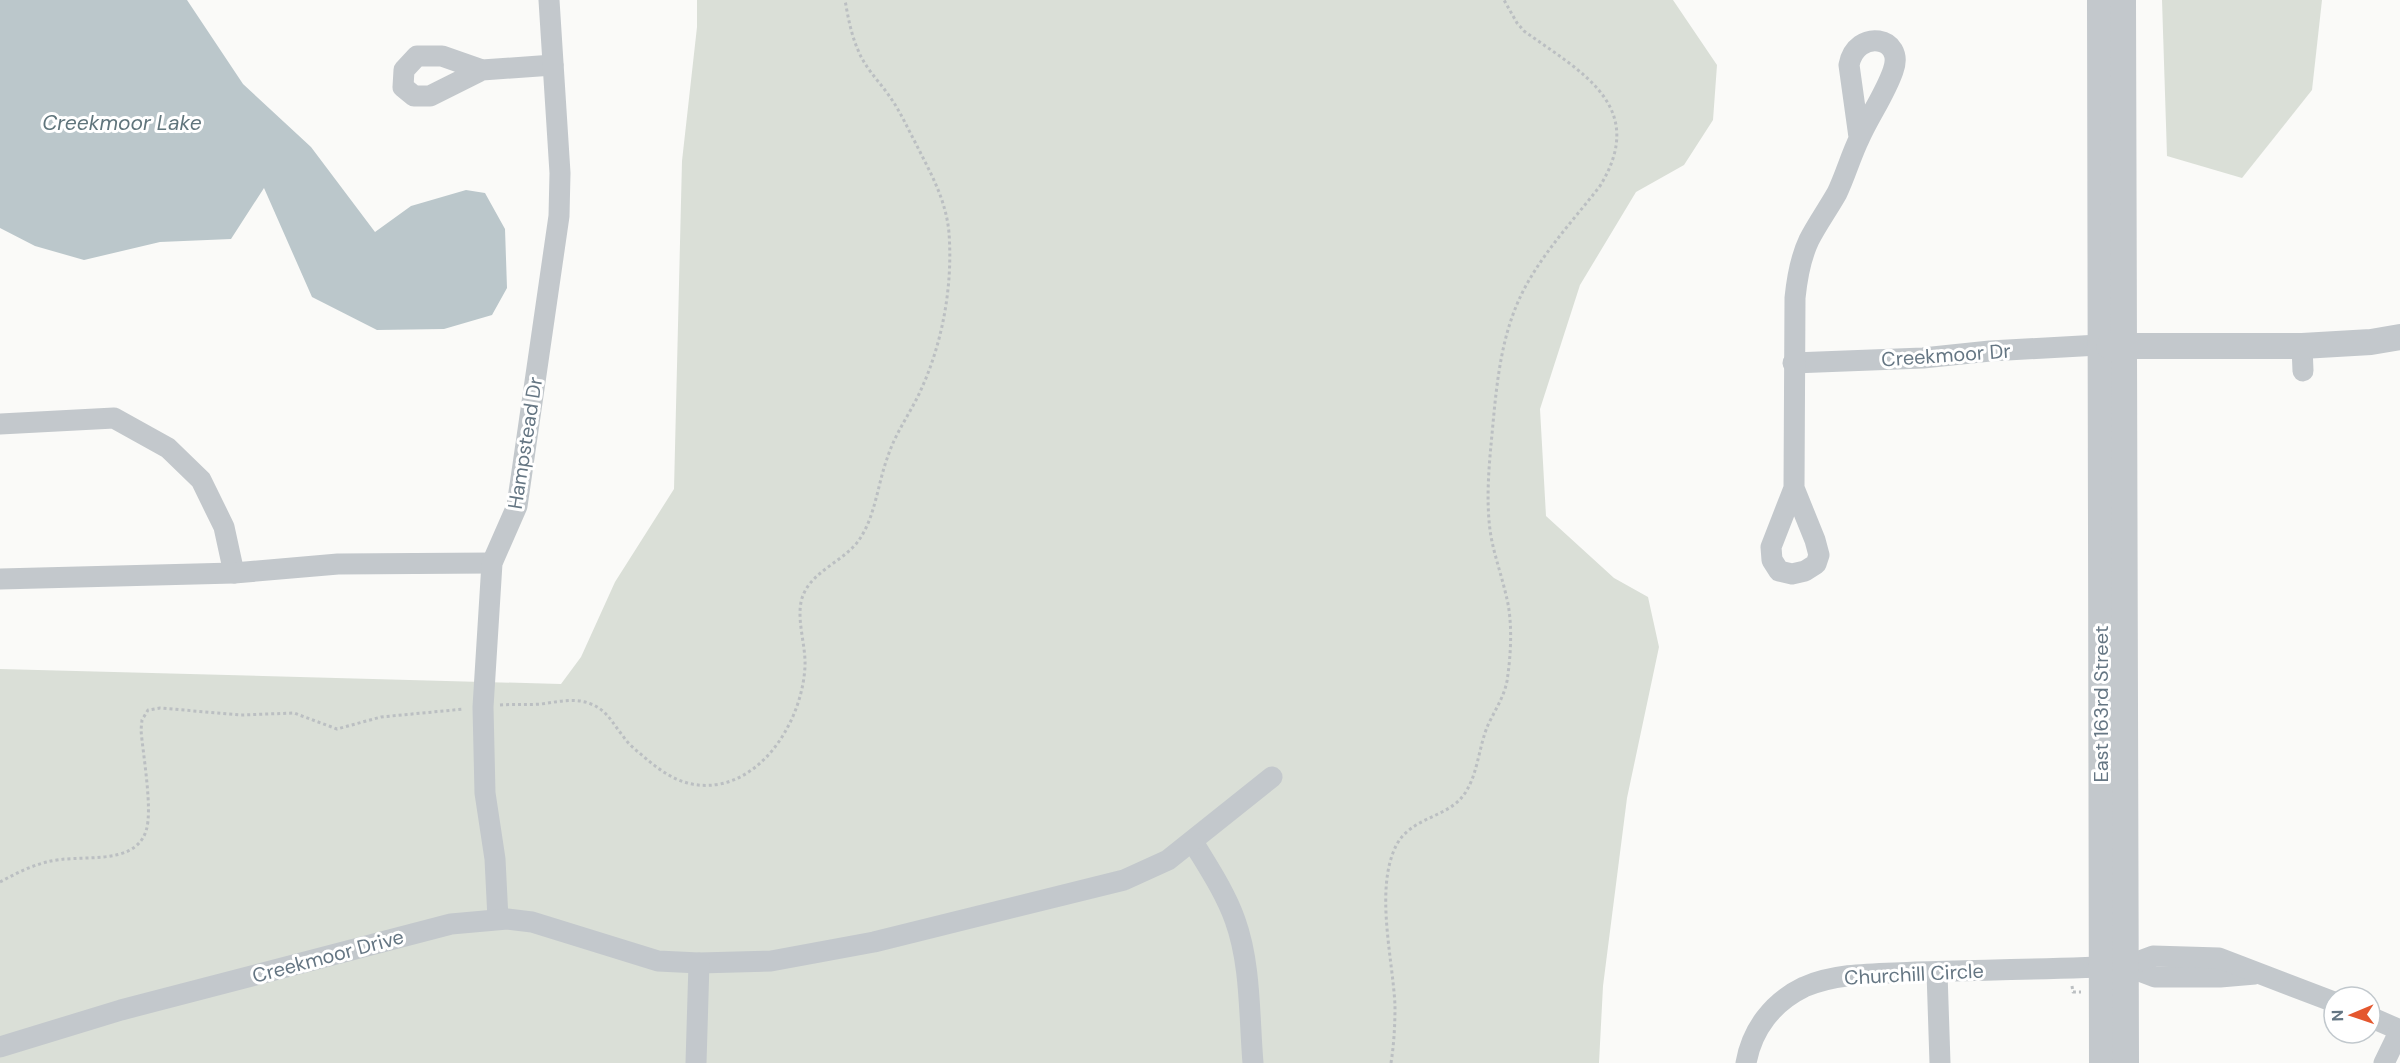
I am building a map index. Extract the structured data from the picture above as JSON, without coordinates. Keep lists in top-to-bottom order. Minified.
{"streets":{"street":["Creekmoor Dr","Hampstead Dr","East 163rd Street","Creekmoor Drive","Churchill Circle"]},"crossings":[["Creekmoor Dr","East 163rd Street"],["Hampstead Dr","Creekmoor Drive"],["East 163rd Street","Churchill Circle"]],"water":["Creekmoor Lake"],"north":"left"}
